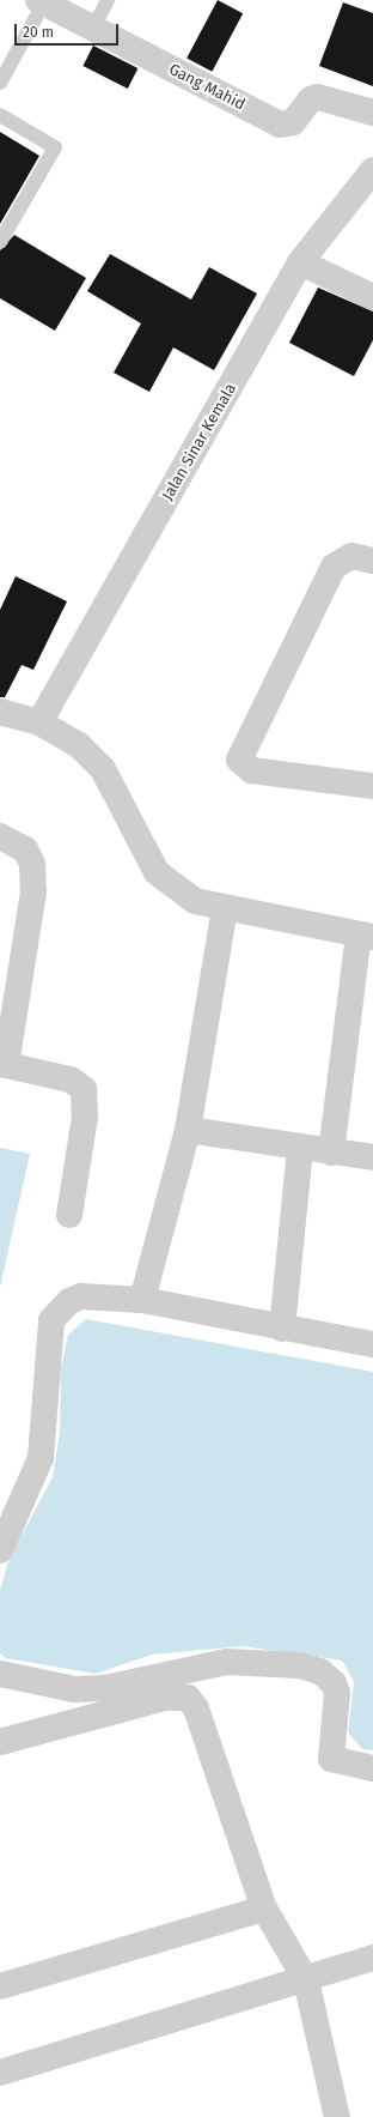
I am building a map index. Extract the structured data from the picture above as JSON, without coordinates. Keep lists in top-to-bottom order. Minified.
{"streets":{"street":["Gang Mahid","Jalan Sinar Kemala"]},"scale_bar":"20 m"}
